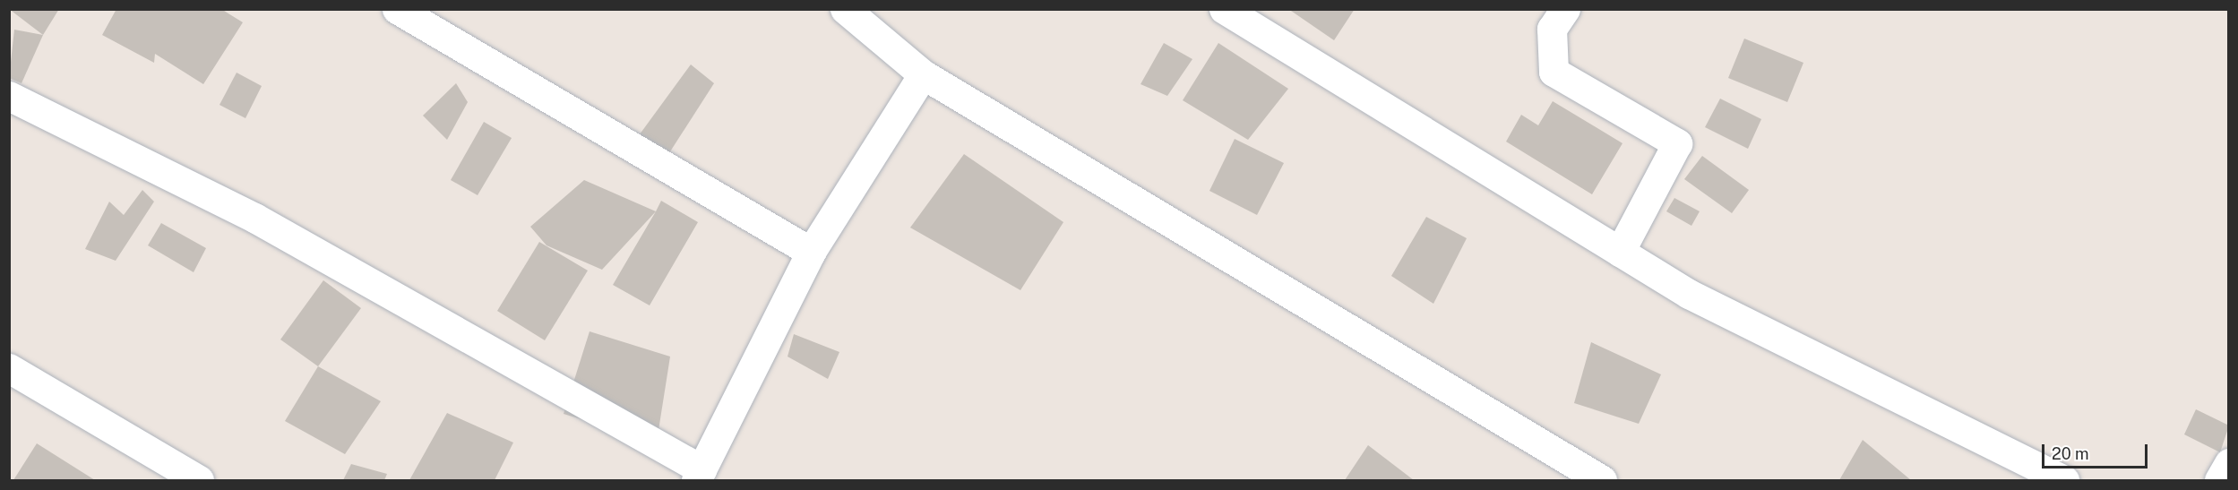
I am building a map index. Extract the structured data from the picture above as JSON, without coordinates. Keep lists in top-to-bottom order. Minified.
{"scale_bar":"20 m"}
